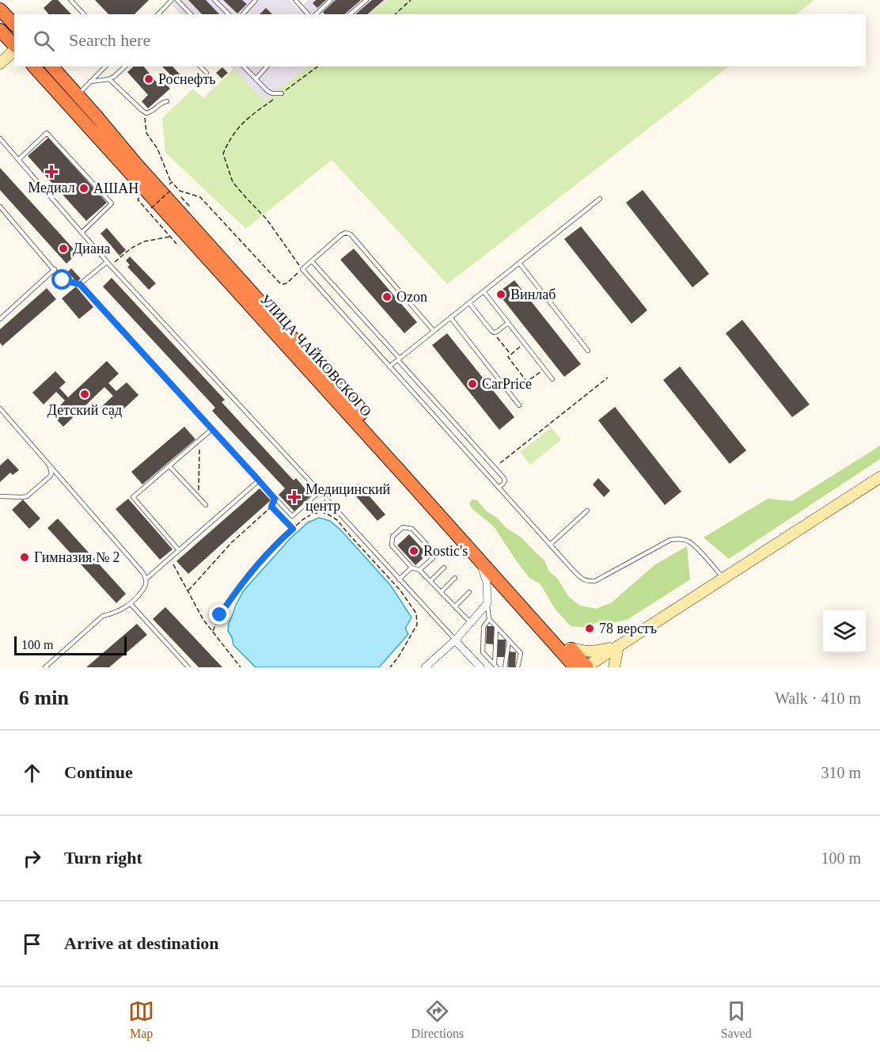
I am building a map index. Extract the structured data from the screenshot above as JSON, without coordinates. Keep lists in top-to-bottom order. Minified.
{"streets":{"highway":["УЛИЦА ЧАЙКОВСКОГО"]},"places":{"other":["Роснефть","AШАН","Диана","Винлаб","Ozon","CarPrice","Детский сад","Rostic's","Гимназия № 2","78 верстъ"],"health":["Медиал","Медицинский центр"]},"scale_bar":"100 m","page":{"search":"Search here","scale":"100 m","heading":["6 min","Walk · 410 m"],"list":[["Continue","310 m"],["Turn right","100 m"],"Arrive at destination"],"nav":["Map","Directions","Saved"]}}
